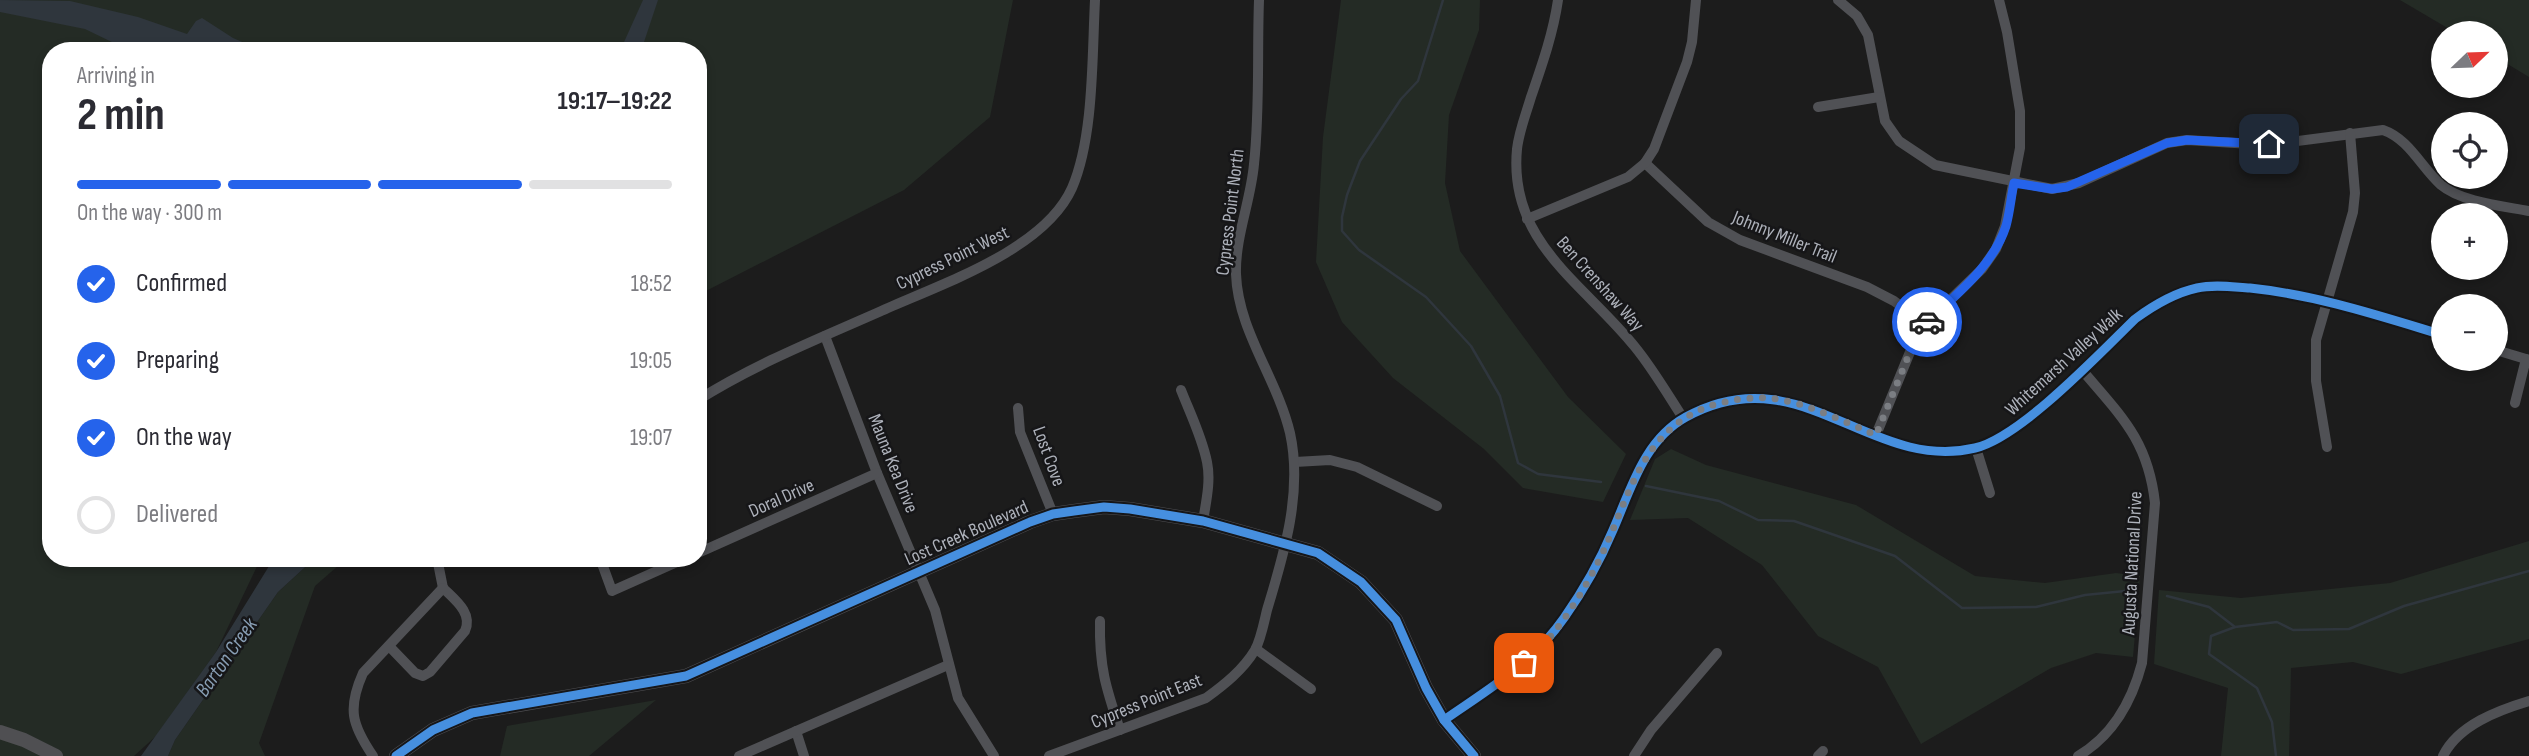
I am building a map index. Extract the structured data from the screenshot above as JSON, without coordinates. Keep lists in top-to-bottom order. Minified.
{"streets":{"street":["Cypress Point North","Johnny Miller Trail","Cypress Point West","Ben Crenshaw Way","Whitemarsh Valley Walk","Lost Cove","Mauna Kea Drive","Doral Drive","Lost Creek Boulevard","Augusta National Drive","Cypress Point East"]},"crossings":[["Cypress Point North","Lost Creek Boulevard"],["Cypress Point North","Cypress Point East"],["Cypress Point West","Mauna Kea Drive"],["Ben Crenshaw Way","Whitemarsh Valley Walk"],["Whitemarsh Valley Walk","Lost Creek Boulevard"],["Whitemarsh Valley Walk","Augusta National Drive"],["Lost Cove","Lost Creek Boulevard"],["Mauna Kea Drive","Doral Drive"],["Mauna Kea Drive","Lost Creek Boulevard"],["Lost Creek Boulevard","Cypress Point East"]],"water":["Barton Creek"],"north":"top right","page":{"map_buttons":["+","−"],"heading":["2 min","Arriving in","19:17–19:22"],"bar":"On the way · 300 m","list":[["Confirmed","18:52"],["Preparing","19:05"],["On the way","19:07"],"Delivered"]}}
